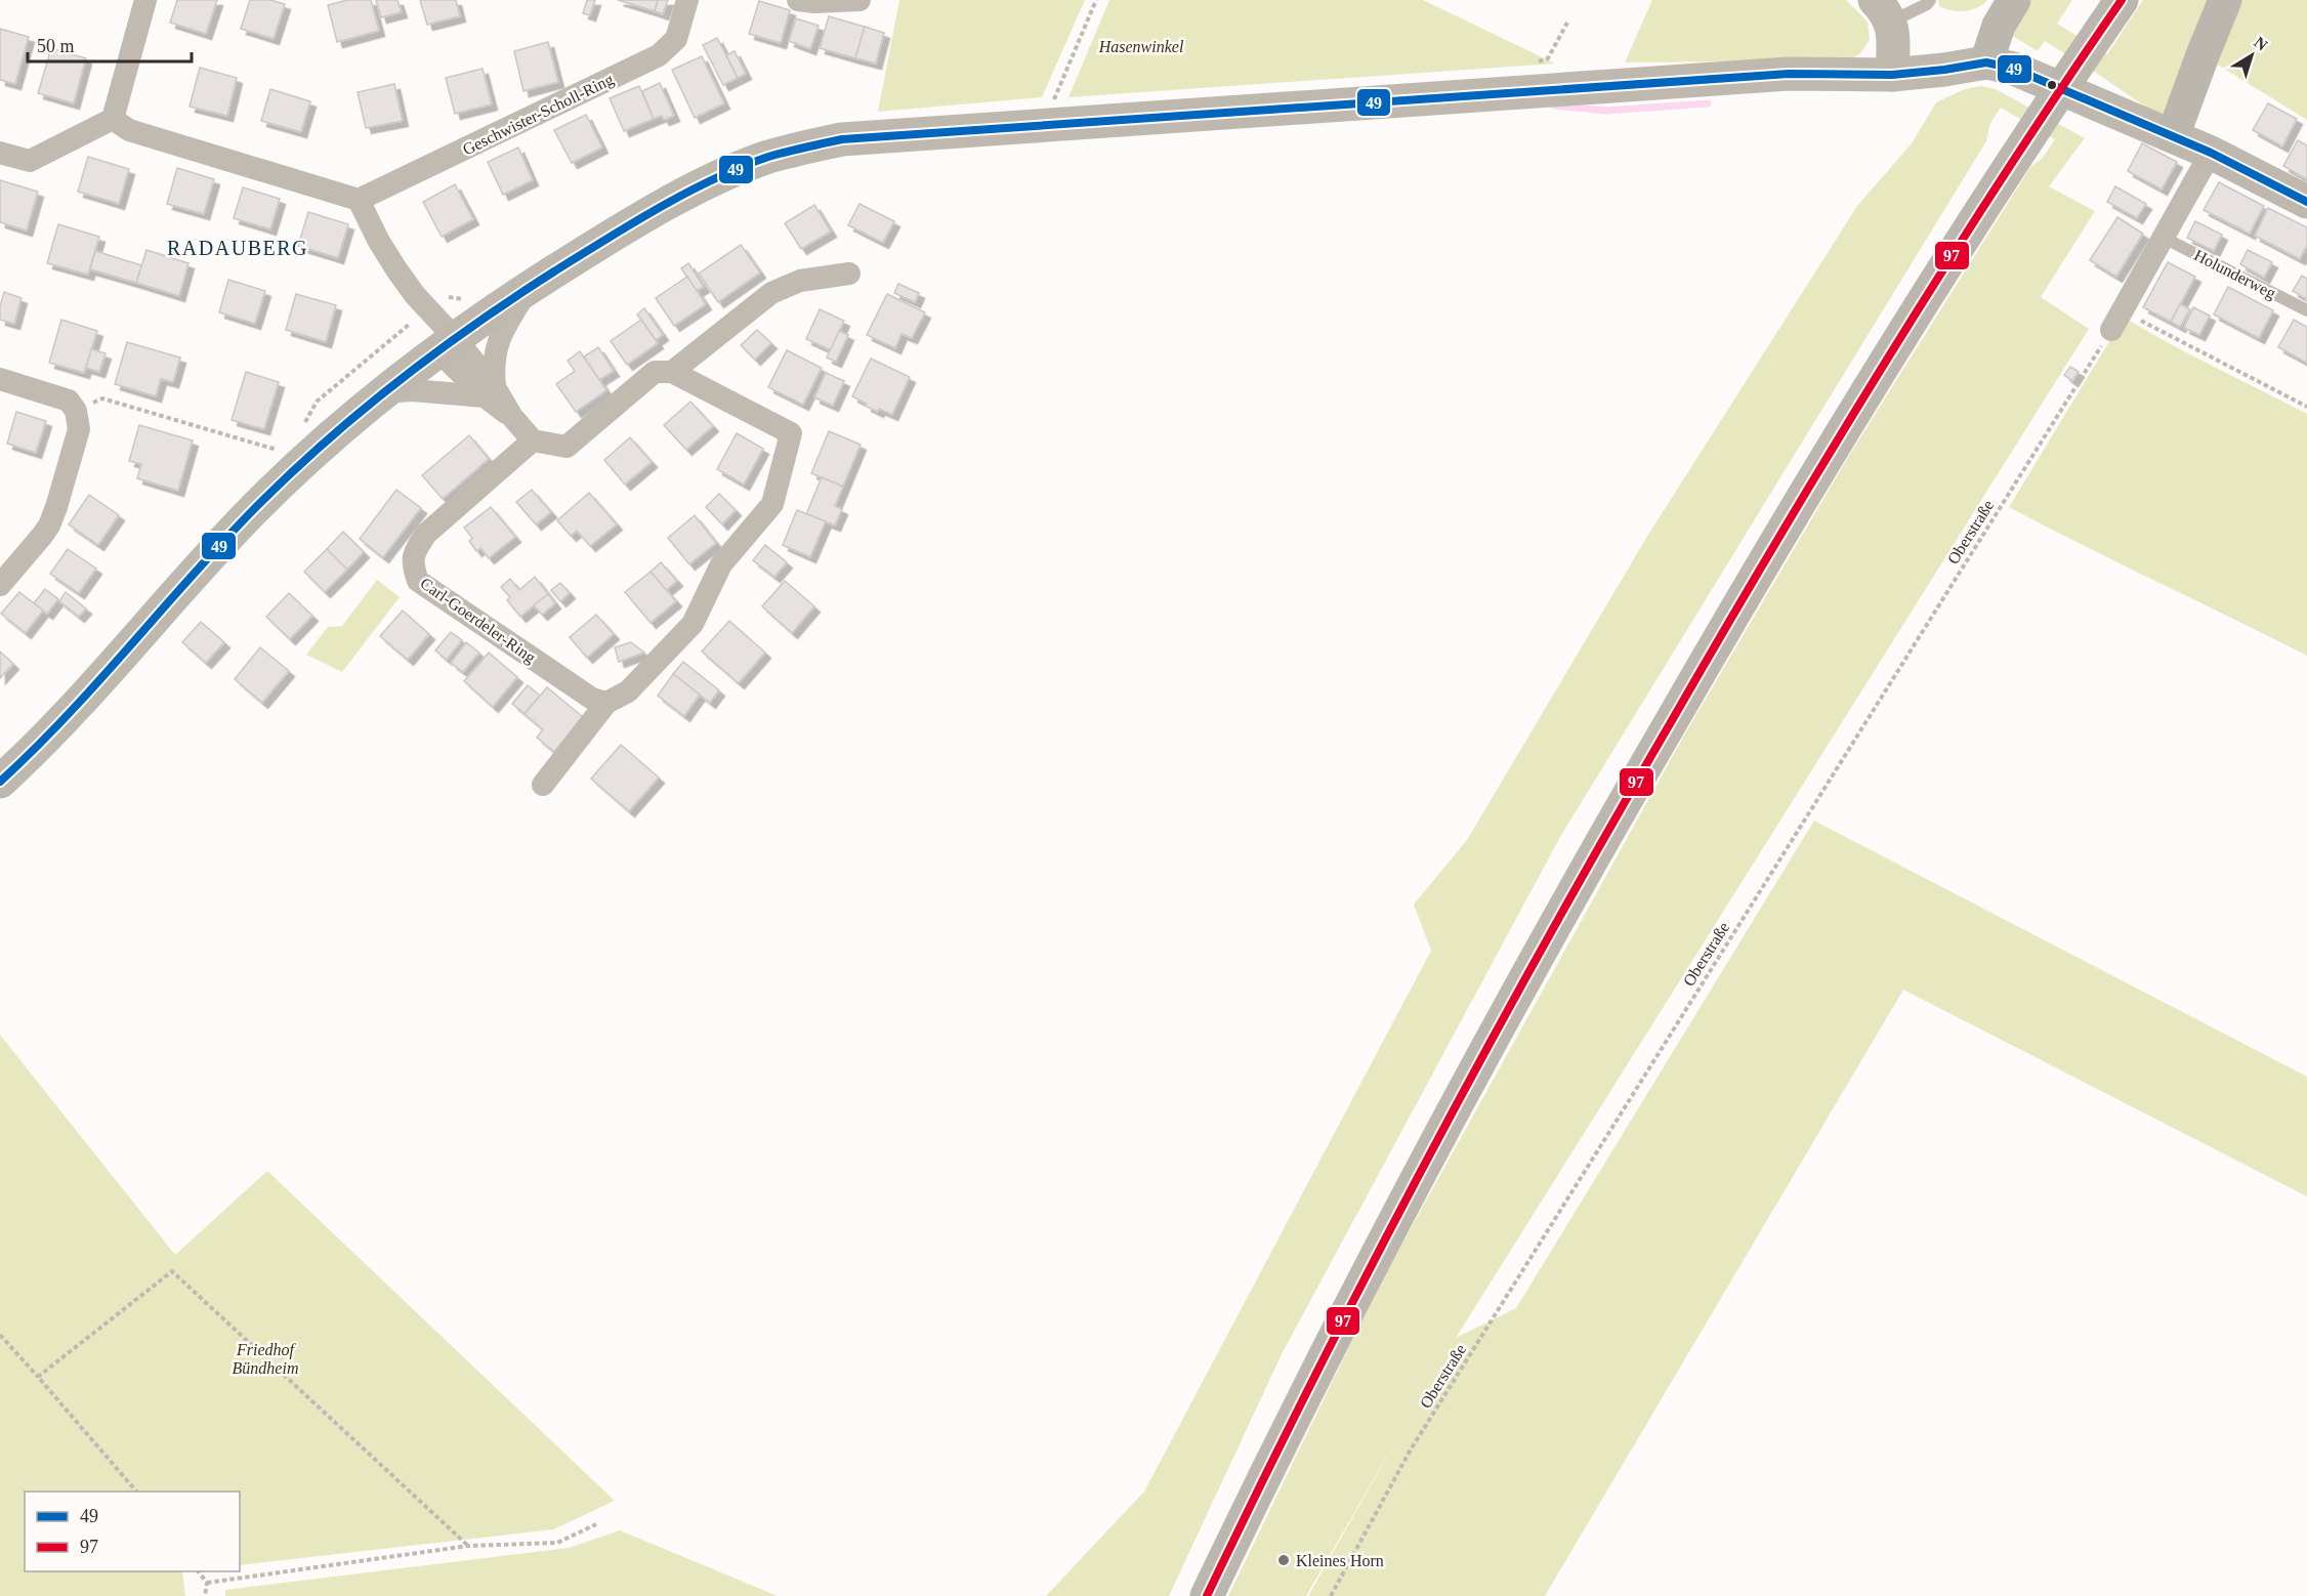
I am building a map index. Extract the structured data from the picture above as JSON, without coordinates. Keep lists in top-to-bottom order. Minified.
{"streets":{"street":["Geschwister-Scholl-Ring","Carl-Goerdeler-Ring"],"lane":["Holunderweg"],"path":["Oberstraße"]},"districts":["RADAUBERG"],"parks":["Hasenwinkel","Friedhof Bündheim"],"places":["Kleines Horn"],"lines":["transit line 97","transit line 49"],"legend":["49","97"],"scale_bar":"50 m","north":"top right"}
